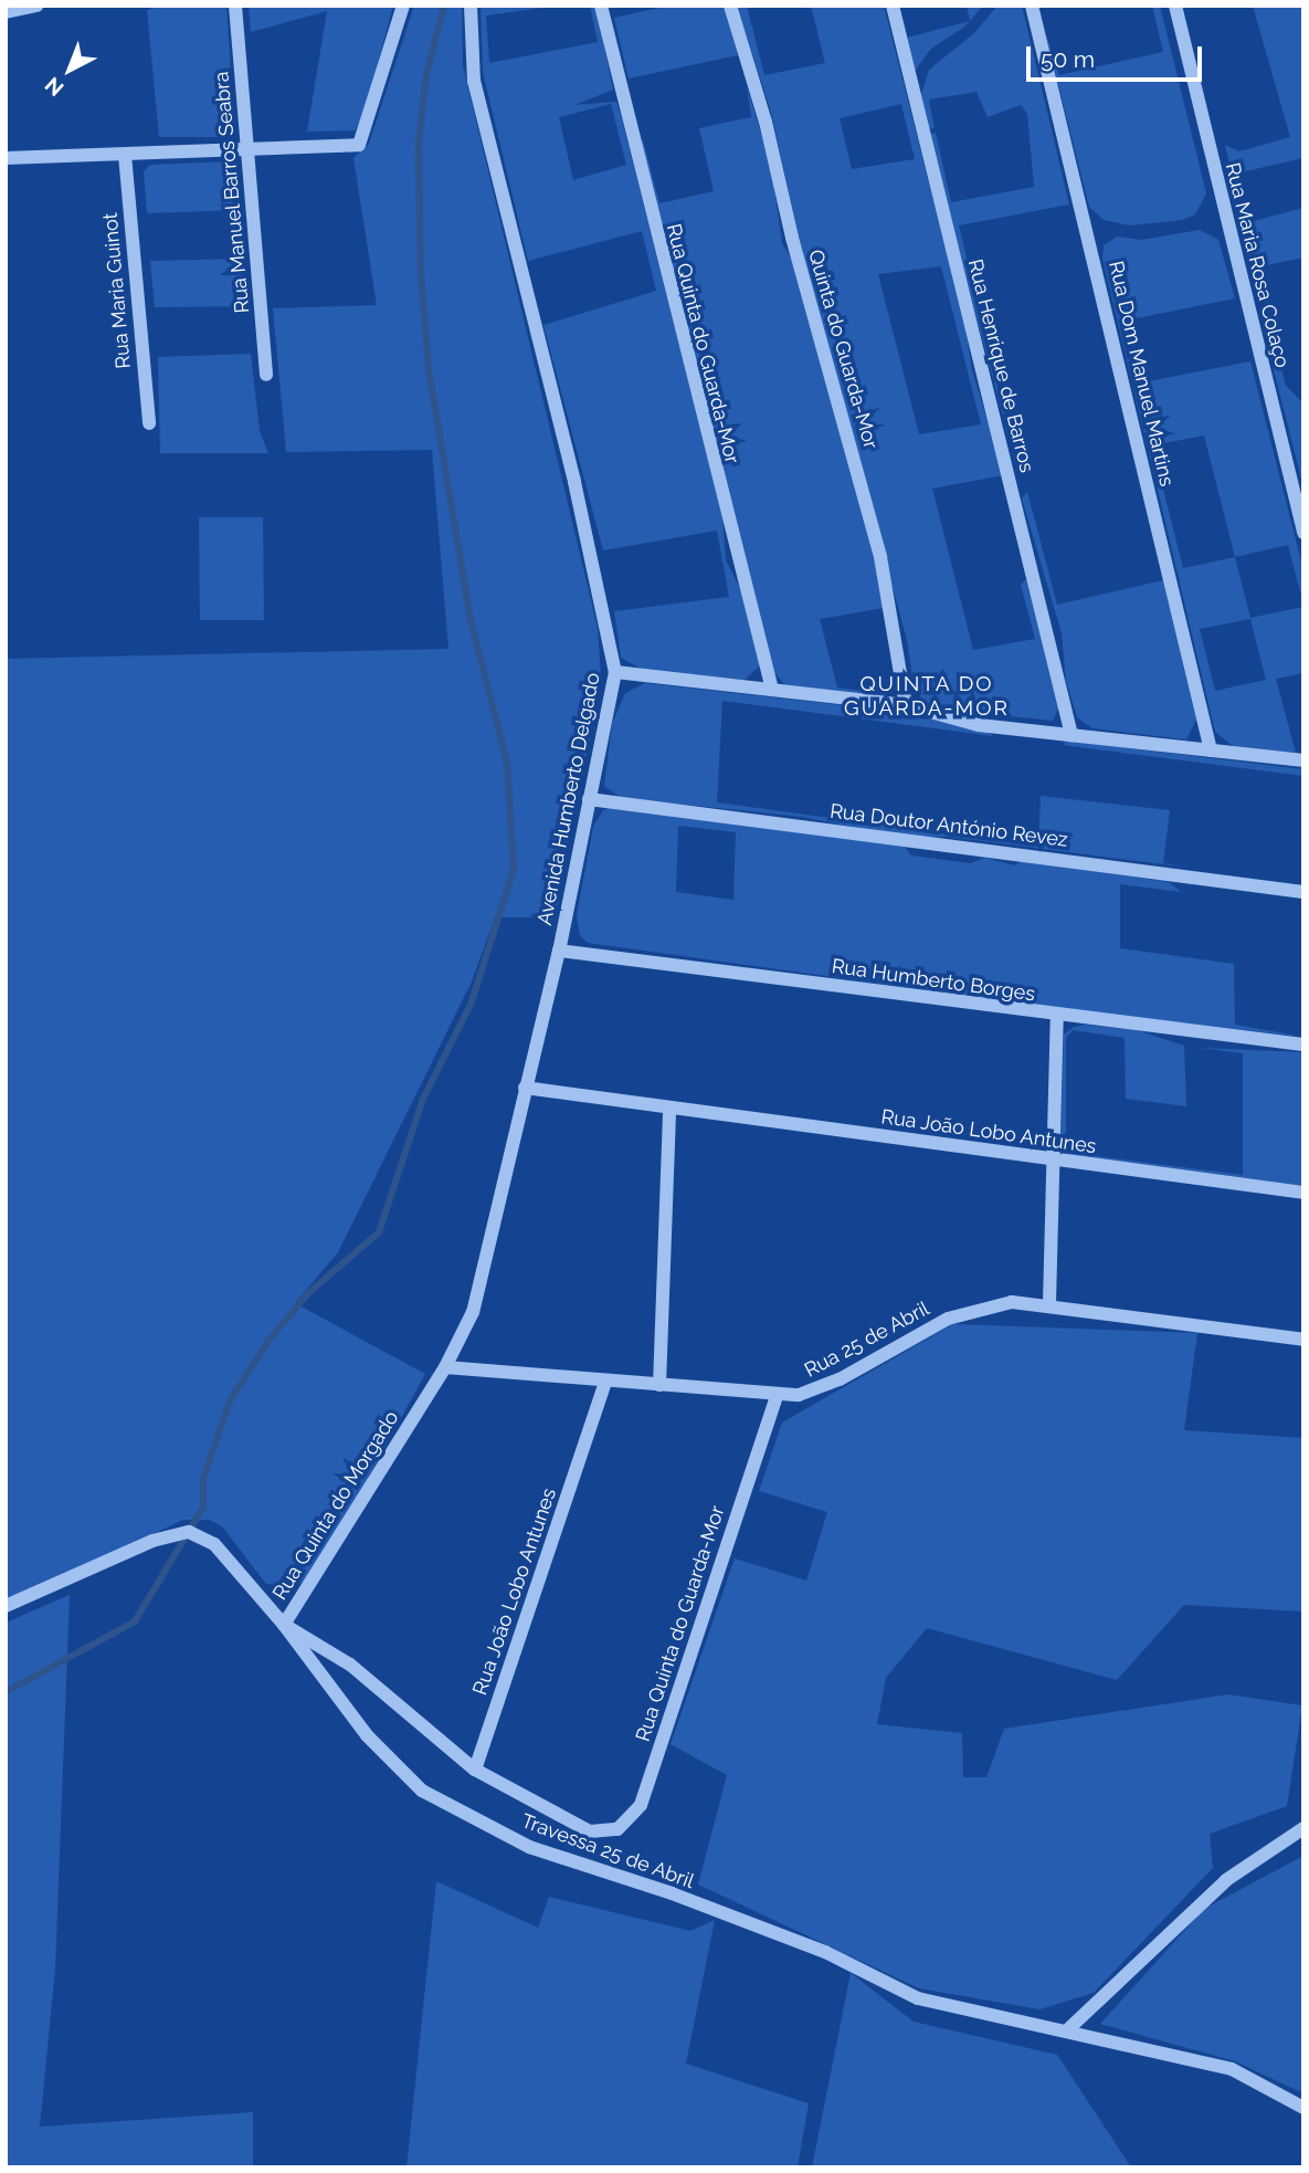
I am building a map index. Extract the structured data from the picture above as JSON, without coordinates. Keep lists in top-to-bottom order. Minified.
{"streets":{"street":["Rua Manuel Barros Seabra","Rua Maria Rosa Colaço","Rua Maria Guinot","Rua Quinta do Guarda-Mor","Quinta do Guarda-Mor","Rua Henrique de Barros","Rua Dom Manuel Martins","Avenida Humberto Delgado","Rua Doutor António Revez","Rua Humberto Borges","Rua João Lobo Antunes","Rua 25 de Abril","Rua Quinta do Morgado","Travessa 25 de Abril"]},"crossings":[["Rua Quinta do Guarda-Mor","Rua 25 de Abril"],["Rua Quinta do Guarda-Mor","Rua Quinta do Morgado"],["Avenida Humberto Delgado","Rua Doutor António Revez"],["Avenida Humberto Delgado","Rua Humberto Borges"],["Avenida Humberto Delgado","Rua João Lobo Antunes"],["Avenida Humberto Delgado","Rua 25 de Abril"],["Avenida Humberto Delgado","Rua Quinta do Morgado"],["Rua João Lobo Antunes","Rua 25 de Abril"],["Rua João Lobo Antunes","Rua Quinta do Morgado"],["Rua 25 de Abril","Rua Quinta do Morgado"],["Rua Quinta do Morgado","Travessa 25 de Abril"]],"districts":["QUINTA DO GUARDA-MOR"],"scale_bar":"50 m","north":"bottom left"}
